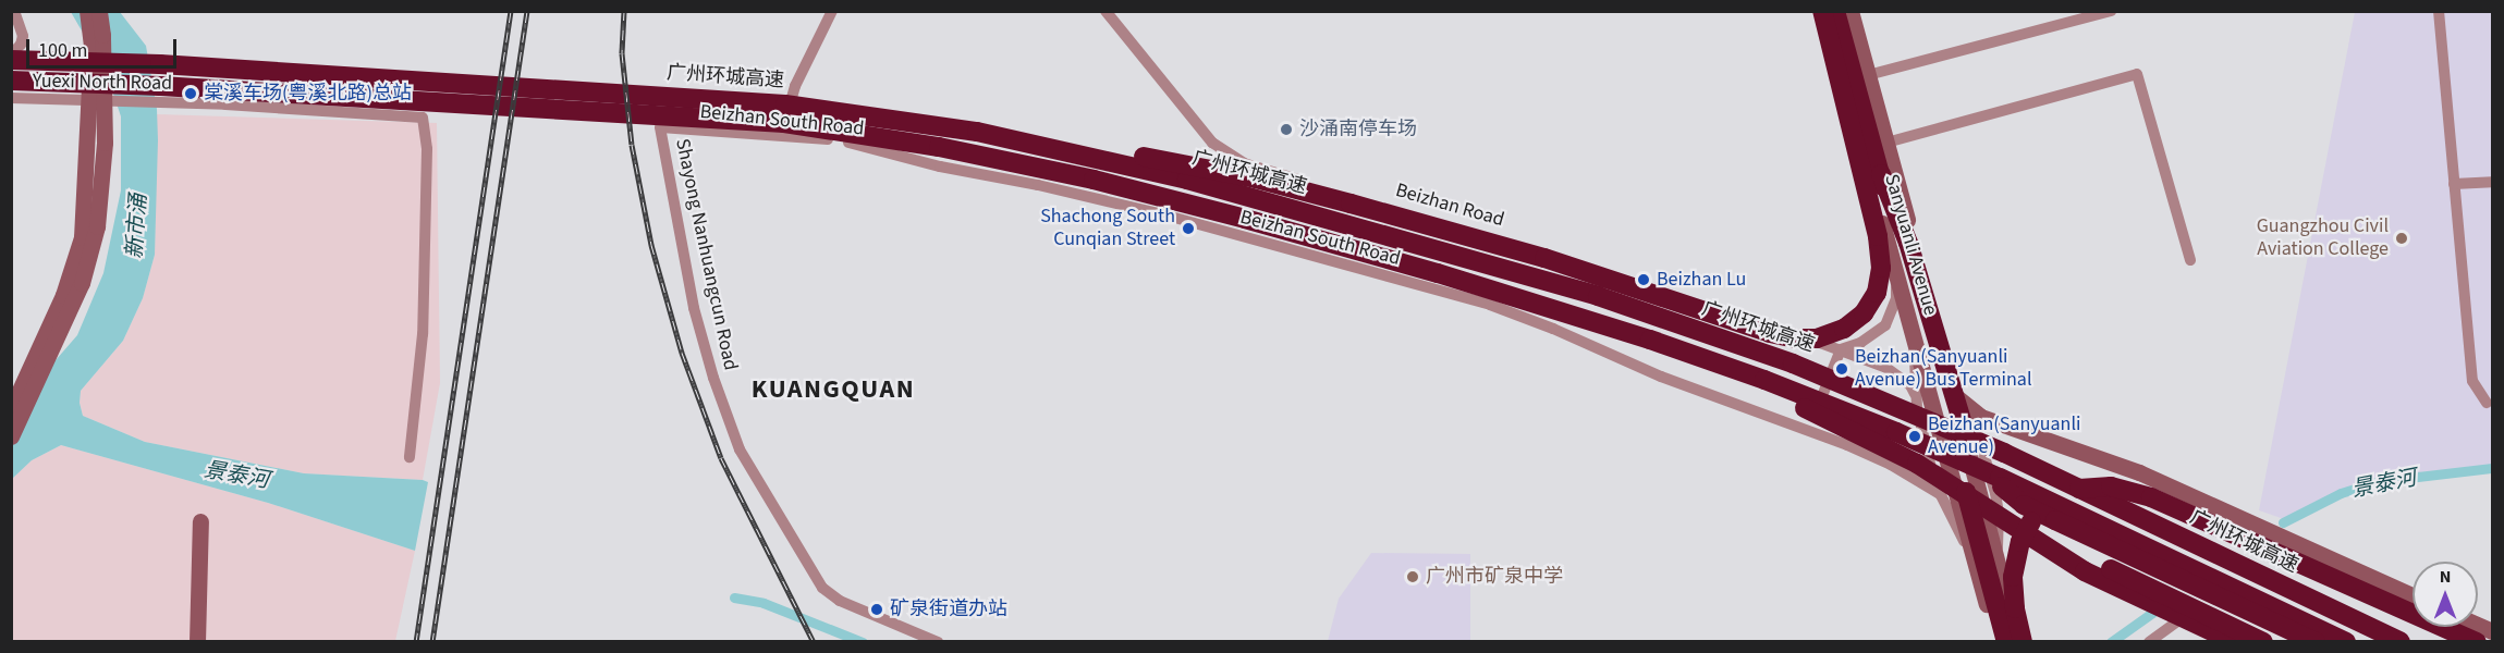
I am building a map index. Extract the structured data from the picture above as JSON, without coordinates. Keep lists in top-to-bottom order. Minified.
{"streets":{"highway":["广州环城高速"],"main road":["Sanyuanli Avenue"],"street":["Yuexi North Road","Beizhan South Road","Beizhan Road","Shayong Nanhuangcun Road"]},"crossings":[["Beizhan South Road","Shayong Nanhuangcun Road"]],"districts":["KUANGQUAN"],"water":["新市涌","景泰河"],"places":["棠溪车场(粤溪北路)总站","沙涌南停车场","Shachong South Cunqian Street","Guangzhou Civil Aviation College","Beizhan Lu","Beizhan(Sanyuanli Avenue) Bus Terminal","Beizhan(Sanyuanli Avenue)","广州市矿泉中学","矿泉街道办站"],"scale_bar":"100 m","north":"top"}
